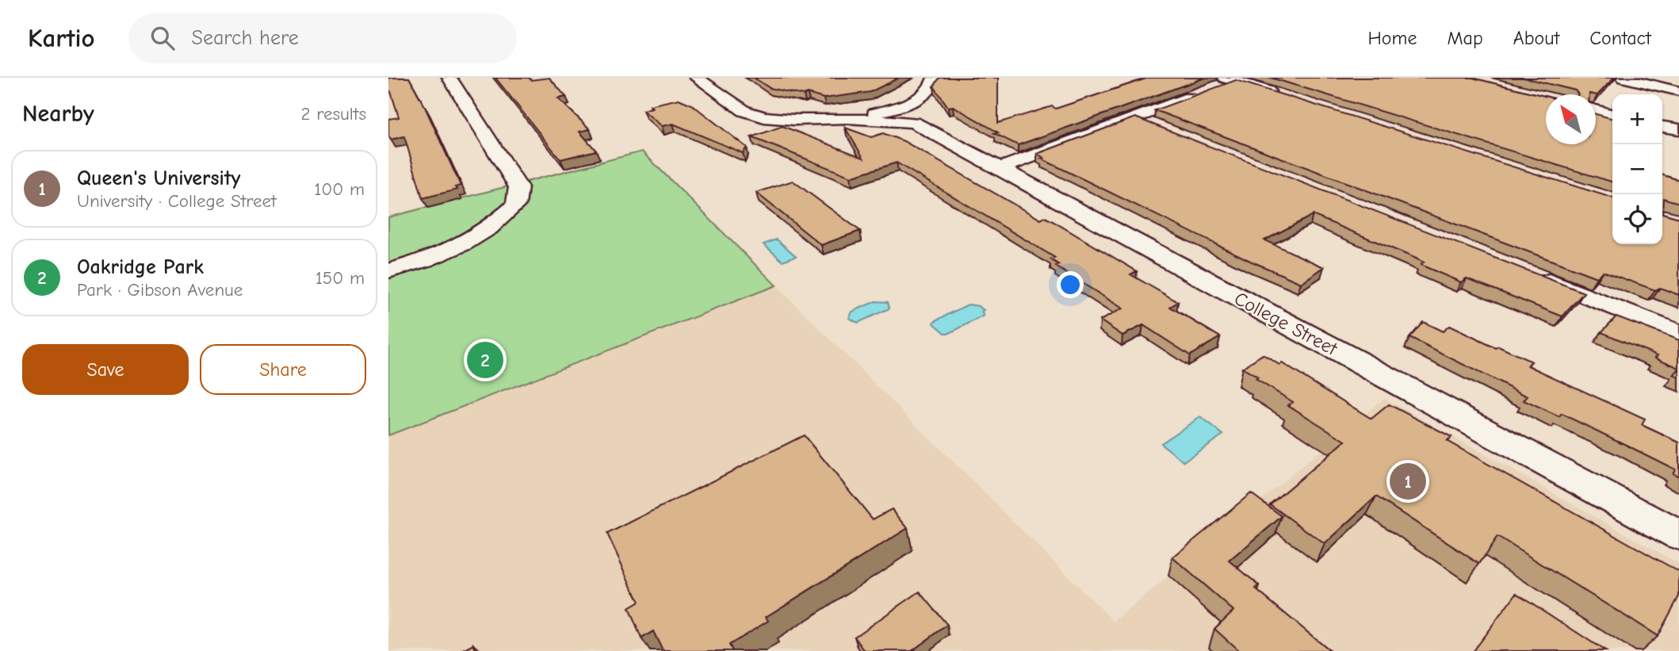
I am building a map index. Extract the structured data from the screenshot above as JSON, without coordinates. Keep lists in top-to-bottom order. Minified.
{"streets":{"street":["College Street"]},"north":"top left","page":{"header":"Kartio","search":"Search here","nav":["Home","Map","About","Contact"],"heading":["Nearby","2 results"],"map_buttons":["+","−"],"list":[{"mark":"1","name":"Queen's University","note":"University · College Street","value":"100 m"},{"mark":"2","name":"Oakridge Park","note":"Park · Gibson Avenue","value":"150 m"}],"buttons":["Save","Share"],"pins":["2","1"]}}
